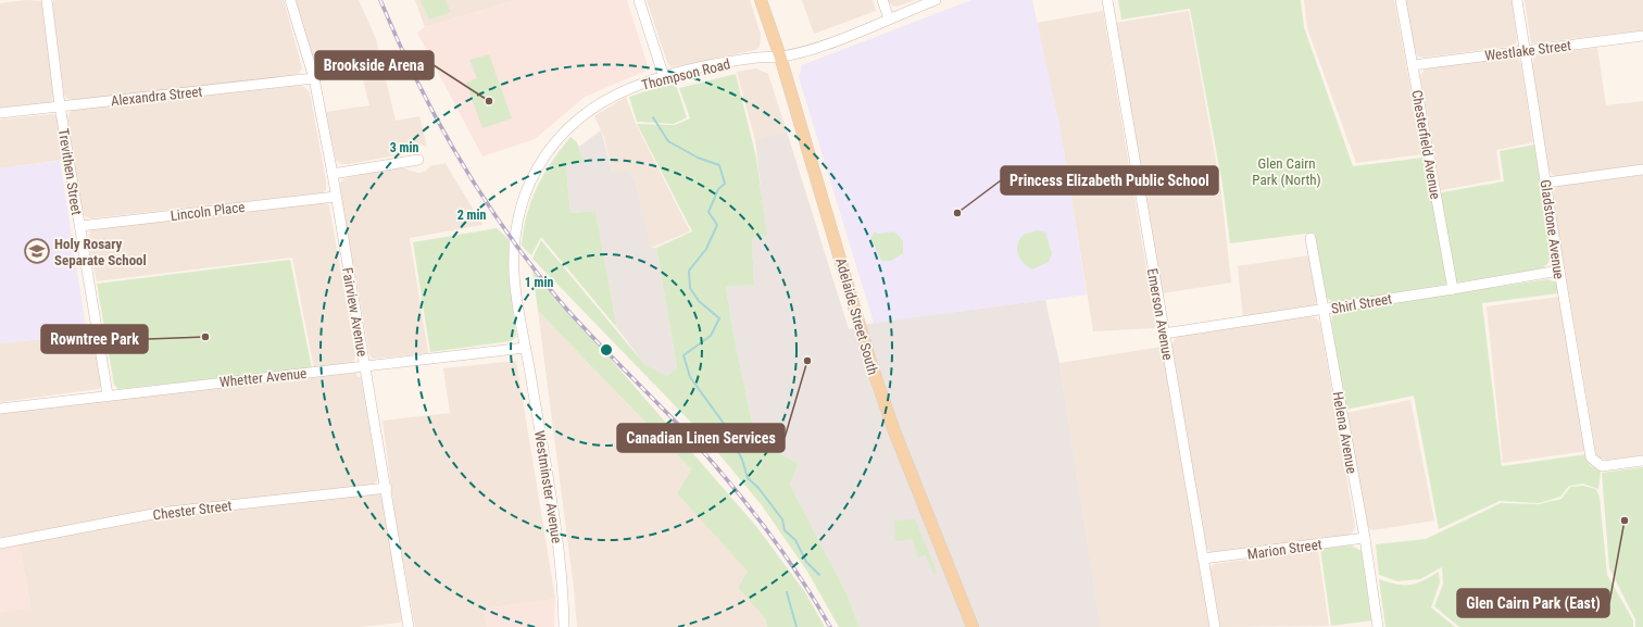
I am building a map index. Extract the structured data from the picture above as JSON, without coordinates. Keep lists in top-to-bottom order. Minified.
{"streets":{"main road":["Adelaide Street South"],"street":["Westlake Street","Thompson Road","Alexandra Street","Chesterfield Avenue","Trevithen Street","Lincoln Place","Gladstone Avenue","Shirl Street","Fairview Avenue","Emerson Avenue","Whetter Avenue","Helena Avenue","Westminster Avenue","Chester Street","Marion Street"]},"crossings":[["Westlake Street","Chesterfield Avenue"],["Westlake Street","Gladstone Avenue"],["Thompson Road","Adelaide Street South"],["Thompson Road","Whetter Avenue"],["Thompson Road","Westminster Avenue"],["Alexandra Street","Trevithen Street"],["Alexandra Street","Fairview Avenue"],["Chesterfield Avenue","Shirl Street"],["Trevithen Street","Lincoln Place"],["Trevithen Street","Whetter Avenue"],["Lincoln Place","Fairview Avenue"],["Gladstone Avenue","Shirl Street"],["Shirl Street","Emerson Avenue"],["Shirl Street","Helena Avenue"],["Fairview Avenue","Whetter Avenue"],["Fairview Avenue","Chester Street"],["Emerson Avenue","Marion Street"],["Whetter Avenue","Westminster Avenue"],["Helena Avenue","Marion Street"]],"parks":["Glen Cairn Park (North)"],"places":{"other":["Brookside Arena","Princess Elizabeth Public School","Rowntree Park","Canadian Linen Services","Glen Cairn Park (East)"],"school or university":["Holy Rosary Separate School"]},"rings":["3 min","2 min","1 min"]}
